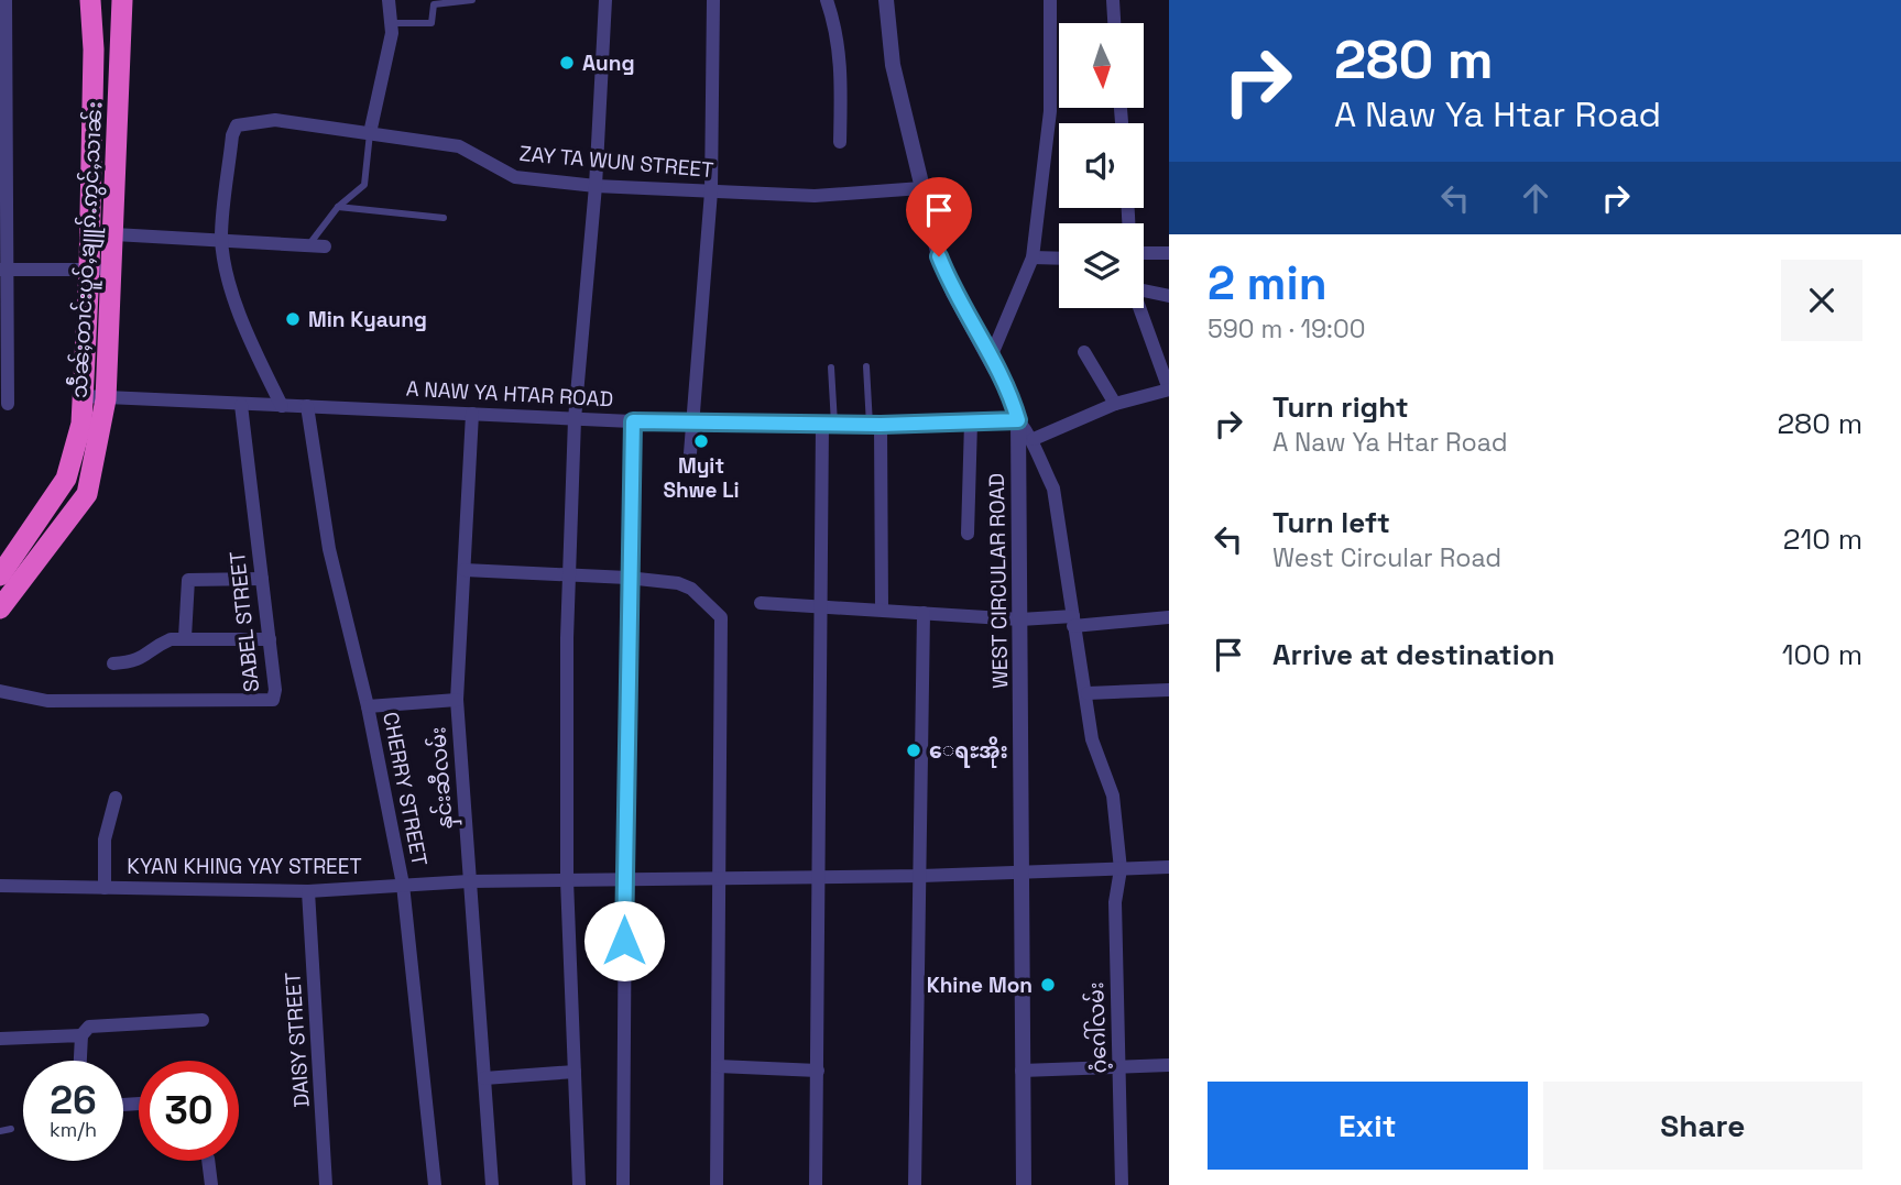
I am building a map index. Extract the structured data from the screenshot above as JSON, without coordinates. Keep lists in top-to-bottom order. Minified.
{"streets":{"highway":["သဵႅၼ်ႈတၢင်းပူဝ်ႇၶျူၵ်ႉဢွင်ႇသၢၼ်း"],"street":["ZAY TA WUN STREET","A NAW YA HTAR ROAD","WEST CIRCULAR ROAD","SABEL STREET","နှင်းဆီလမ်း","CHERRY STREET","KYAN KHING YAY STREET","ဂံ့ဂေါ်လမ်း","DAISY STREET"]},"crossings":[["ZAY TA WUN STREET","WEST CIRCULAR ROAD"],["သဵႅၼ်ႈတၢင်းပူဝ်ႇၶျူၵ်ႉဢွင်ႇသၢၼ်း","A NAW YA HTAR ROAD"],["A NAW YA HTAR ROAD","WEST CIRCULAR ROAD"],["A NAW YA HTAR ROAD","SABEL STREET"],["A NAW YA HTAR ROAD","နှင်းဆီလမ်း"],["A NAW YA HTAR ROAD","CHERRY STREET"],["WEST CIRCULAR ROAD","KYAN KHING YAY STREET"],["နှင်းဆီလမ်း","KYAN KHING YAY STREET"],["CHERRY STREET","KYAN KHING YAY STREET"],["KYAN KHING YAY STREET","ဂံ့ဂေါ်လမ်း"],["KYAN KHING YAY STREET","DAISY STREET"]],"places":["Aung","Min Kyaung","Myit Shwe Li","ေရႊအိုး","Khine Mon"],"north":"bottom","page":{"turn":["280 m","A Naw Ya Htar Road"],"heading":["2 min","590 m · 19:00"],"list":[{"name":"Turn right","note":"A Naw Ya Htar Road","value":"280 m"},{"name":"Turn left","note":"West Circular Road","value":"210 m"},{"name":"Arrive at destination","value":"100 m"}],"speed":"26 km/h","limit":"30","buttons":["Exit","Share"]}}
